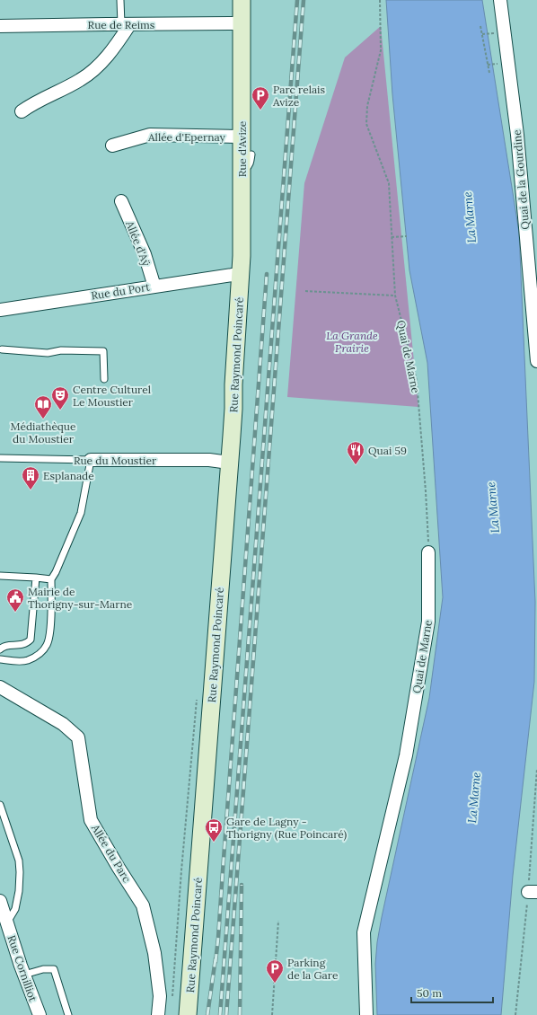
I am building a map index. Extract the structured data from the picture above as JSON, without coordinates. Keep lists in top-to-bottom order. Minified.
{"streets":{"street":["Rue de Reims","Allée d'Epernay","Rue d'Avize","Quai de la Gourdine","Allée d'Aÿ","Rue du Port","Rue Raymond Poincaré","Quai de Marne","Rue du Moustier","Allée du Parc","Rue Cornilliot"]},"crossings":[["Rue de Reims","Rue d'Avize"],["Allée d'Epernay","Rue d'Avize"],["Rue d'Avize","Rue du Port"],["Rue d'Avize","Rue Raymond Poincaré"],["Allée d'Aÿ","Rue du Port"],["Rue du Port","Rue Raymond Poincaré"],["Rue Raymond Poincaré","Rue du Moustier"]],"water":["La Marne"],"parks":["La Grande Prairie"],"places":{"parking":["Parc relais Avize","Parking de la Gare"],"theatre":["Centre Culturel Le Moustier"],"library":["Médiathèque du Moustier"],"restaurant":["Quai 59"],"building":["Esplanade"],"public building":["Mairie de Thorigny-sur-Marne"],"bus stop":["Gare de Lagny - Thorigny (Rue Poincaré)"]},"scale_bar":"50 m"}
